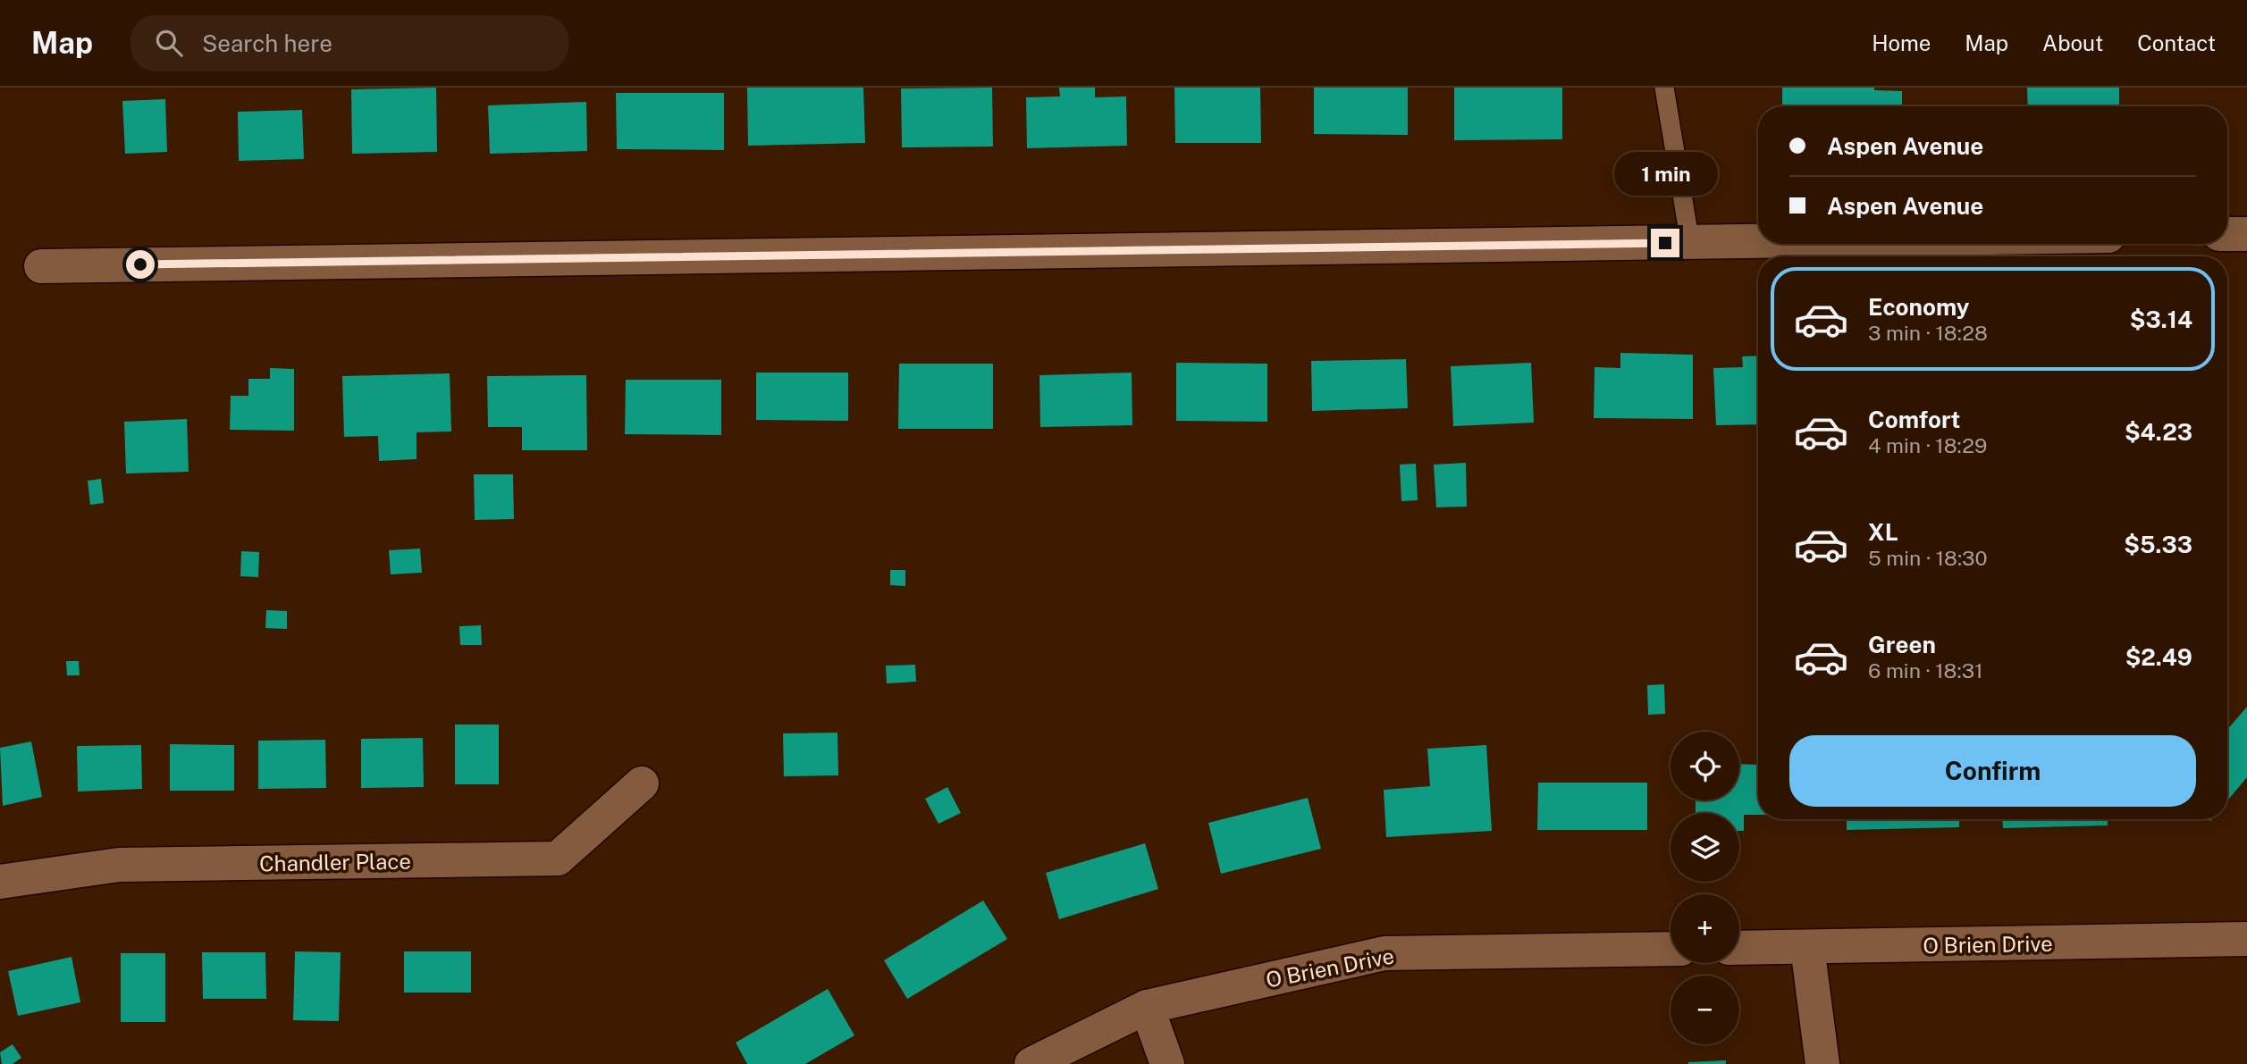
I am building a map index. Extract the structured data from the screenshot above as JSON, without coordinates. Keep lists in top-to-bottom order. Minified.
{"streets":{"street":["Chandler Place","O Brien Drive"]},"page":{"header":"Map","search":"Search here","nav":["Home","Map","About","Contact"],"banner":["Aspen Avenue","Aspen Avenue"],"bubble":"1 min","list":[{"name":"Economy","note":"3 min · 18:28","value":"$3.14"},{"name":"Comfort","note":"4 min · 18:29","value":"$4.23"},{"name":"XL","note":"5 min · 18:30","value":"$5.33"},{"name":"Green","note":"6 min · 18:31","value":"$2.49"}],"buttons":"Confirm","map_buttons":["+","−"]}}
